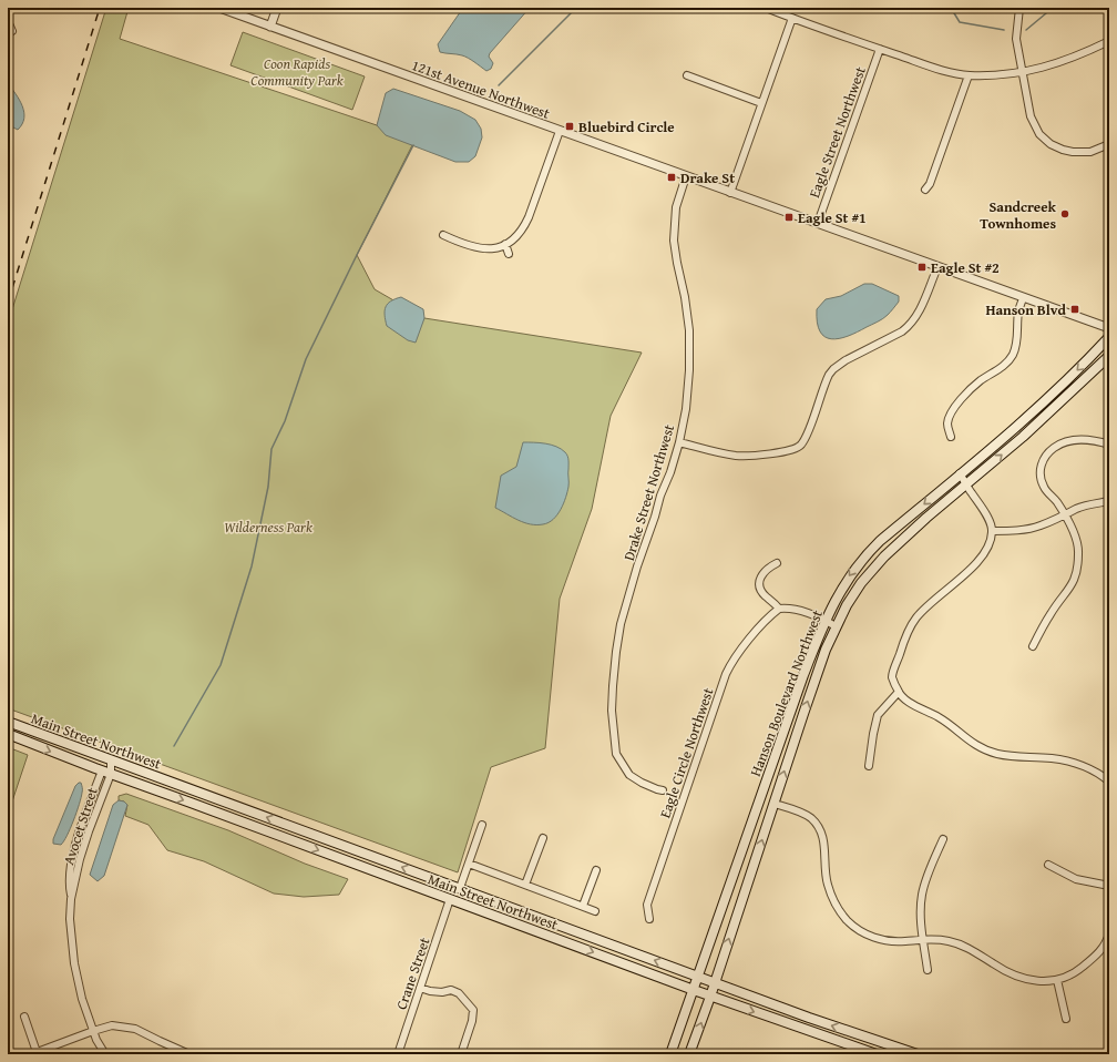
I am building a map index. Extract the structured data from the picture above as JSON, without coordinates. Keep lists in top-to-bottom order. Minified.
{"streets":{"main road":["Hanson Boulevard Northwest","Main Street Northwest"],"street":["121st Avenue Northwest","Eagle Street Northwest","Drake Street Northwest","Eagle Circle Northwest","Avocet Street","Crane Street"]},"crossings":[["121st Avenue Northwest","Eagle Street Northwest"],["121st Avenue Northwest","Drake Street Northwest"],["Hanson Boulevard Northwest","Main Street Northwest"],["Main Street Northwest","Avocet Street"],["Main Street Northwest","Crane Street"]],"parks":["Coon Rapids Community Park","Wilderness Park"],"places":{"transit":["Bluebird Circle","Drake St","Eagle St #1","Eagle St #2","Hanson Blvd"],"other":["Sandcreek Townhomes"]}}
